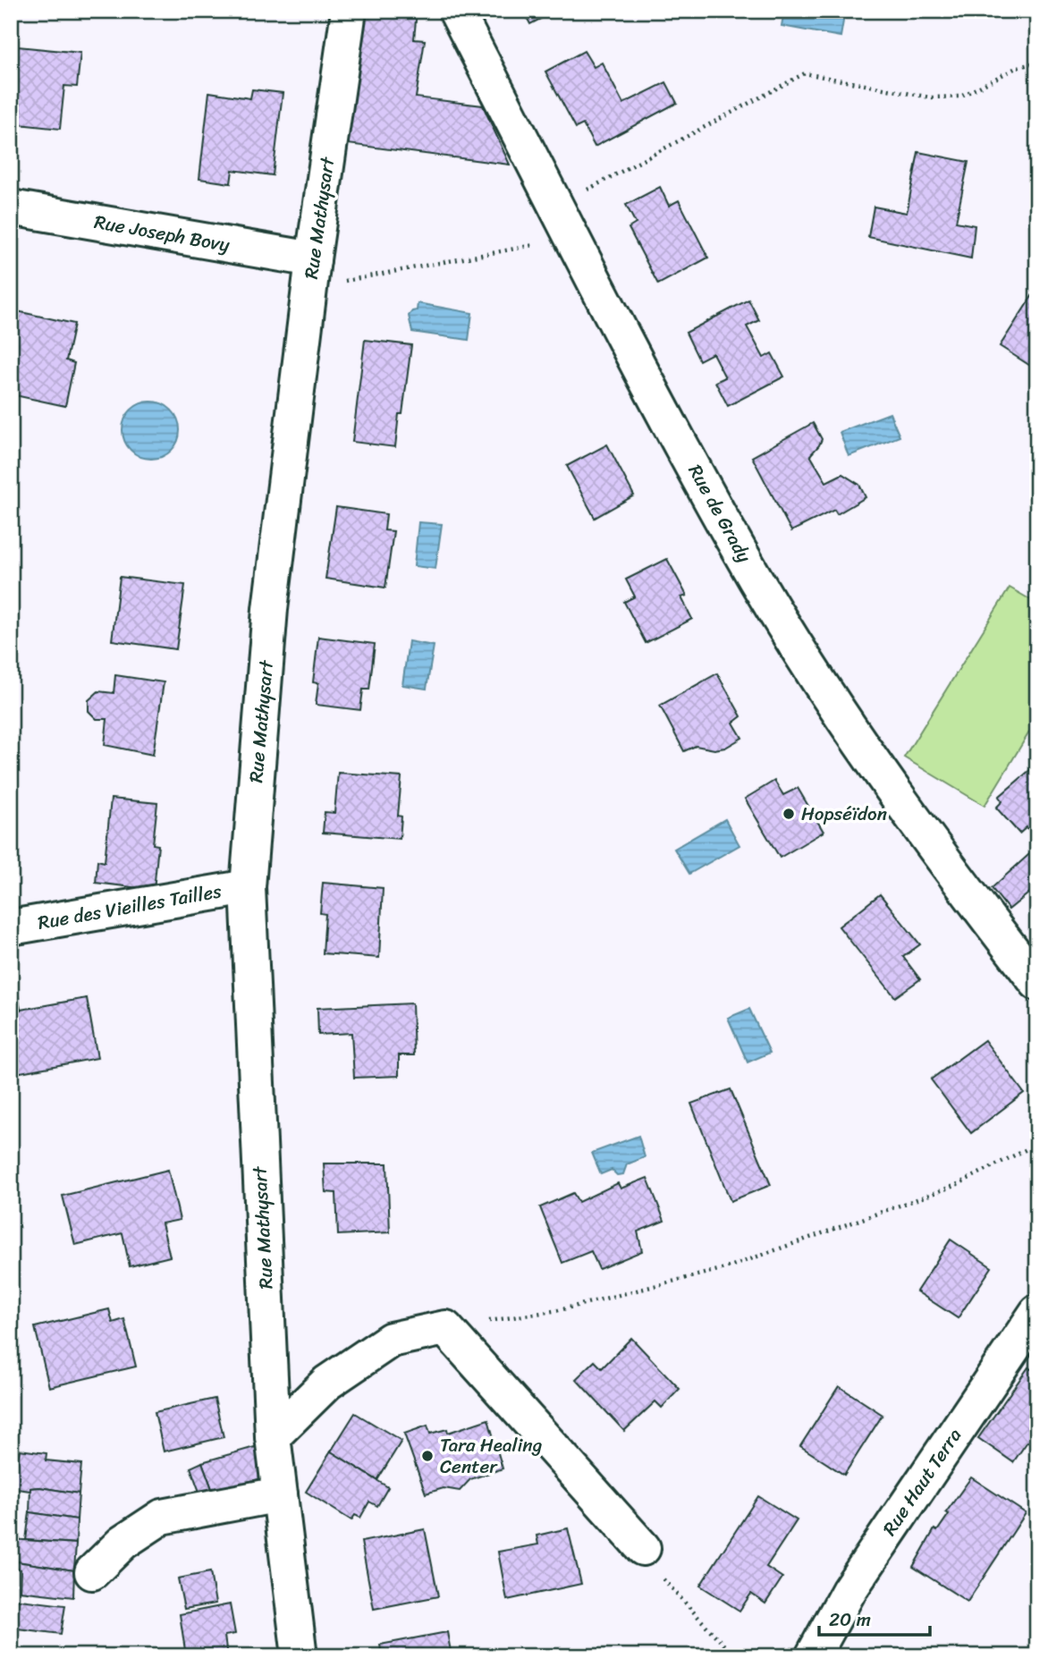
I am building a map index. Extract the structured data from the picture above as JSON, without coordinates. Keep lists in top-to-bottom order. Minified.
{"streets":{"street":["Rue Mathysart","Rue Joseph Bovy","Rue de Grady","Rue des Vieilles Tailles","Rue Haut Terra"]},"crossings":[["Rue Mathysart","Rue Joseph Bovy"],["Rue Mathysart","Rue des Vieilles Tailles"]],"places":["Hopséïdon","Tara Healing Center"],"scale_bar":"20 m"}
